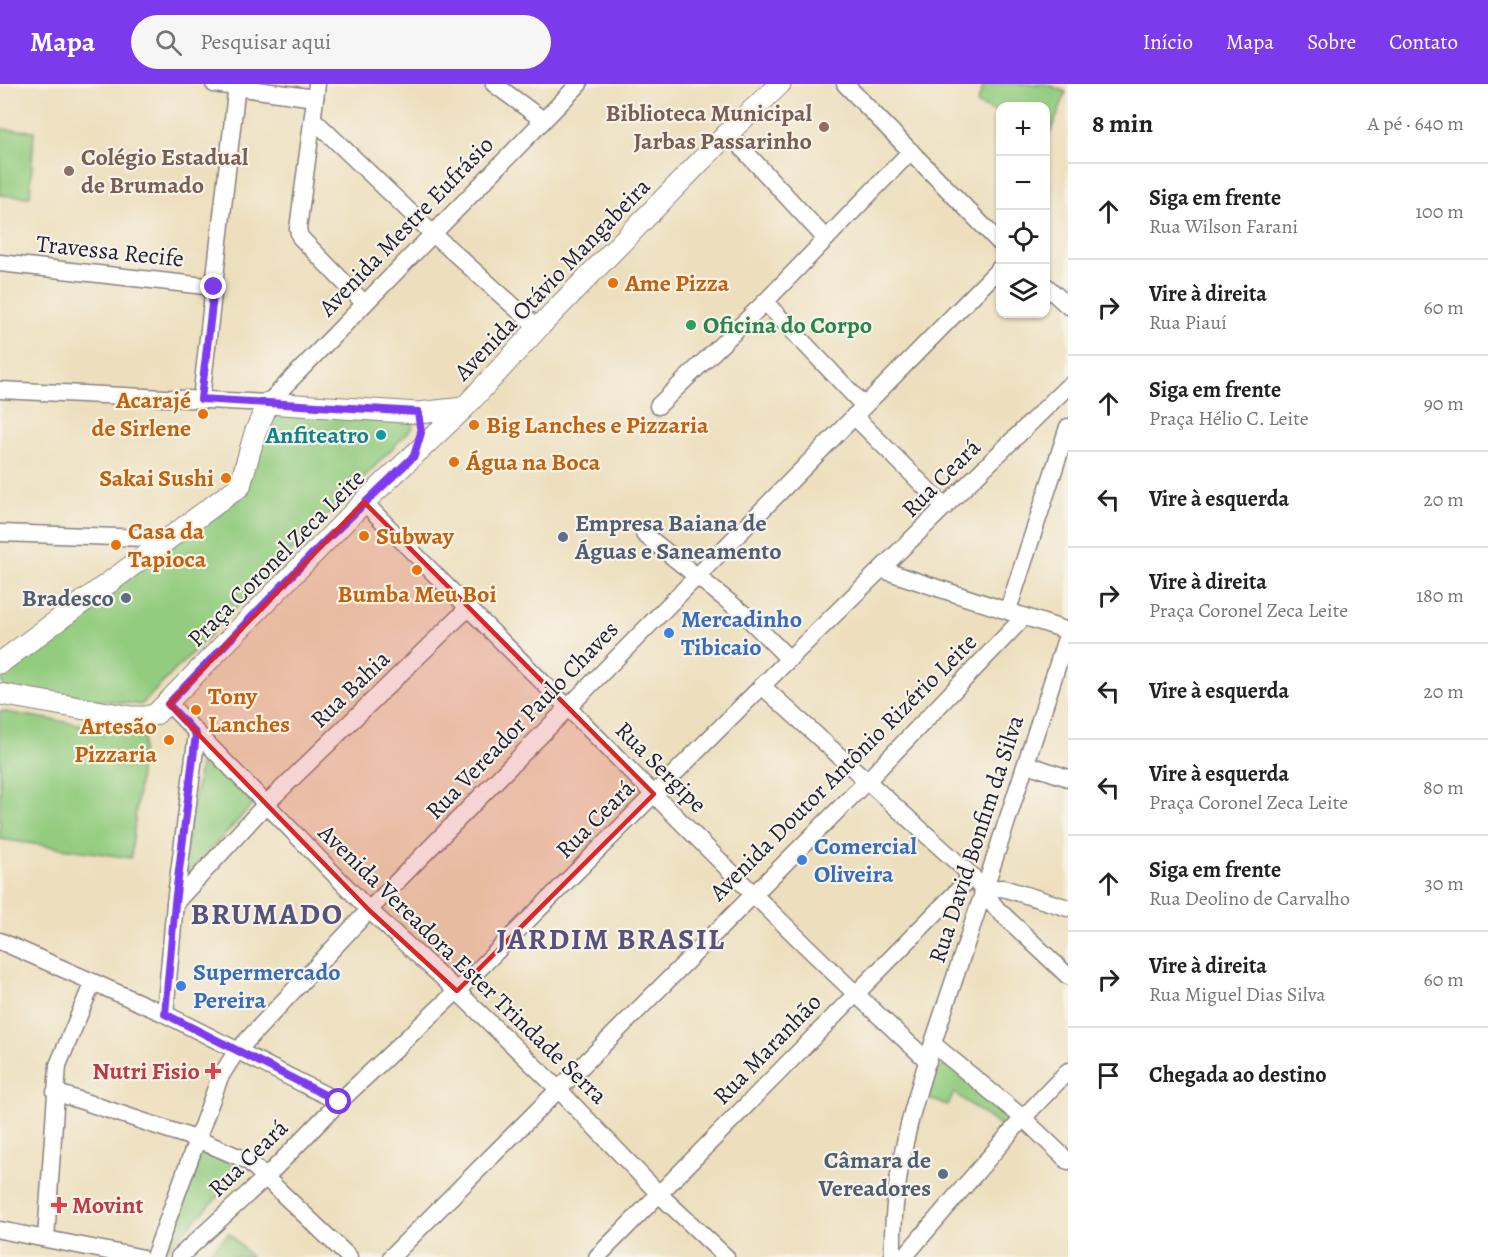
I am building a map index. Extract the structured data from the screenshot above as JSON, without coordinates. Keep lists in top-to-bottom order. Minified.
{"streets":{"main road":["Avenida Otávio Mangabeira","Praça Coronel Zeca Leite"],"street":["Avenida Mestre Eufrásio","Travessa Recife","Rua Ceará","Rua Bahia","Rua Vereador Paulo Chaves","Rua Sergipe","Avenida Doutor Antônio Rizério Leite","Rua David Bonfim da Silva","Avenida Vereadora Ester Trindade Serra","Rua Maranhão"]},"crossings":[["Avenida Otávio Mangabeira","Praça Coronel Zeca Leite"],["Rua Ceará","Rua Sergipe"],["Rua Ceará","Avenida Vereadora Ester Trindade Serra"],["Praça Coronel Zeca Leite","Rua Sergipe"],["Praça Coronel Zeca Leite","Avenida Vereadora Ester Trindade Serra"],["Rua Bahia","Rua Sergipe"],["Rua Bahia","Avenida Vereadora Ester Trindade Serra"],["Rua Vereador Paulo Chaves","Rua Sergipe"],["Rua Vereador Paulo Chaves","Avenida Vereadora Ester Trindade Serra"],["Rua Sergipe","Avenida Doutor Antônio Rizério Leite"],["Rua Sergipe","Rua David Bonfim da Silva"],["Rua Sergipe","Rua Maranhão"],["Avenida Doutor Antônio Rizério Leite","Avenida Vereadora Ester Trindade Serra"],["Avenida Vereadora Ester Trindade Serra","Rua Maranhão"]],"districts":["BRUMADO","JARDIM BRASIL"],"places":{"other":["Biblioteca Municipal Jarbas Passarinho","Colégio Estadual de Brumado","Ame Pizza","Oficina do Corpo","Acarajé de Sirlene","Big Lanches e Pizzaria","Anfiteatro","Água na Boca","Sakai Sushi","Subway","Empresa Baiana de Águas e Saneamento","Casa da Tapioca","Bumba Meu Boi","Bradesco","Mercadinho Tibicaio","Tony Lanches","Artesão Pizzaria","Comercial Oliveira","Supermercado Pereira","Câmara de Vereadores"],"health":["Nutri Fisio","Movint"]},"page":{"header":"Mapa","search":"Pesquisar aqui","nav":["Início","Mapa","Sobre","Contato"],"heading":["8 min","A pé · 640 m"],"map_buttons":["+","−"],"list":[["Siga em frente","Rua Wilson Farani","100 m"],["Vire à direita","Rua Piauí","60 m"],["Siga em frente","Praça Hélio C. Leite","90 m"],["Vire à esquerda","20 m"],["Vire à direita","Praça Coronel Zeca Leite","180 m"],["Vire à esquerda","20 m"],["Vire à esquerda","Praça Coronel Zeca Leite","80 m"],["Siga em frente","Rua Deolino de Carvalho","30 m"],["Vire à direita","Rua Miguel Dias Silva","60 m"],"Chegada ao destino"]}}
